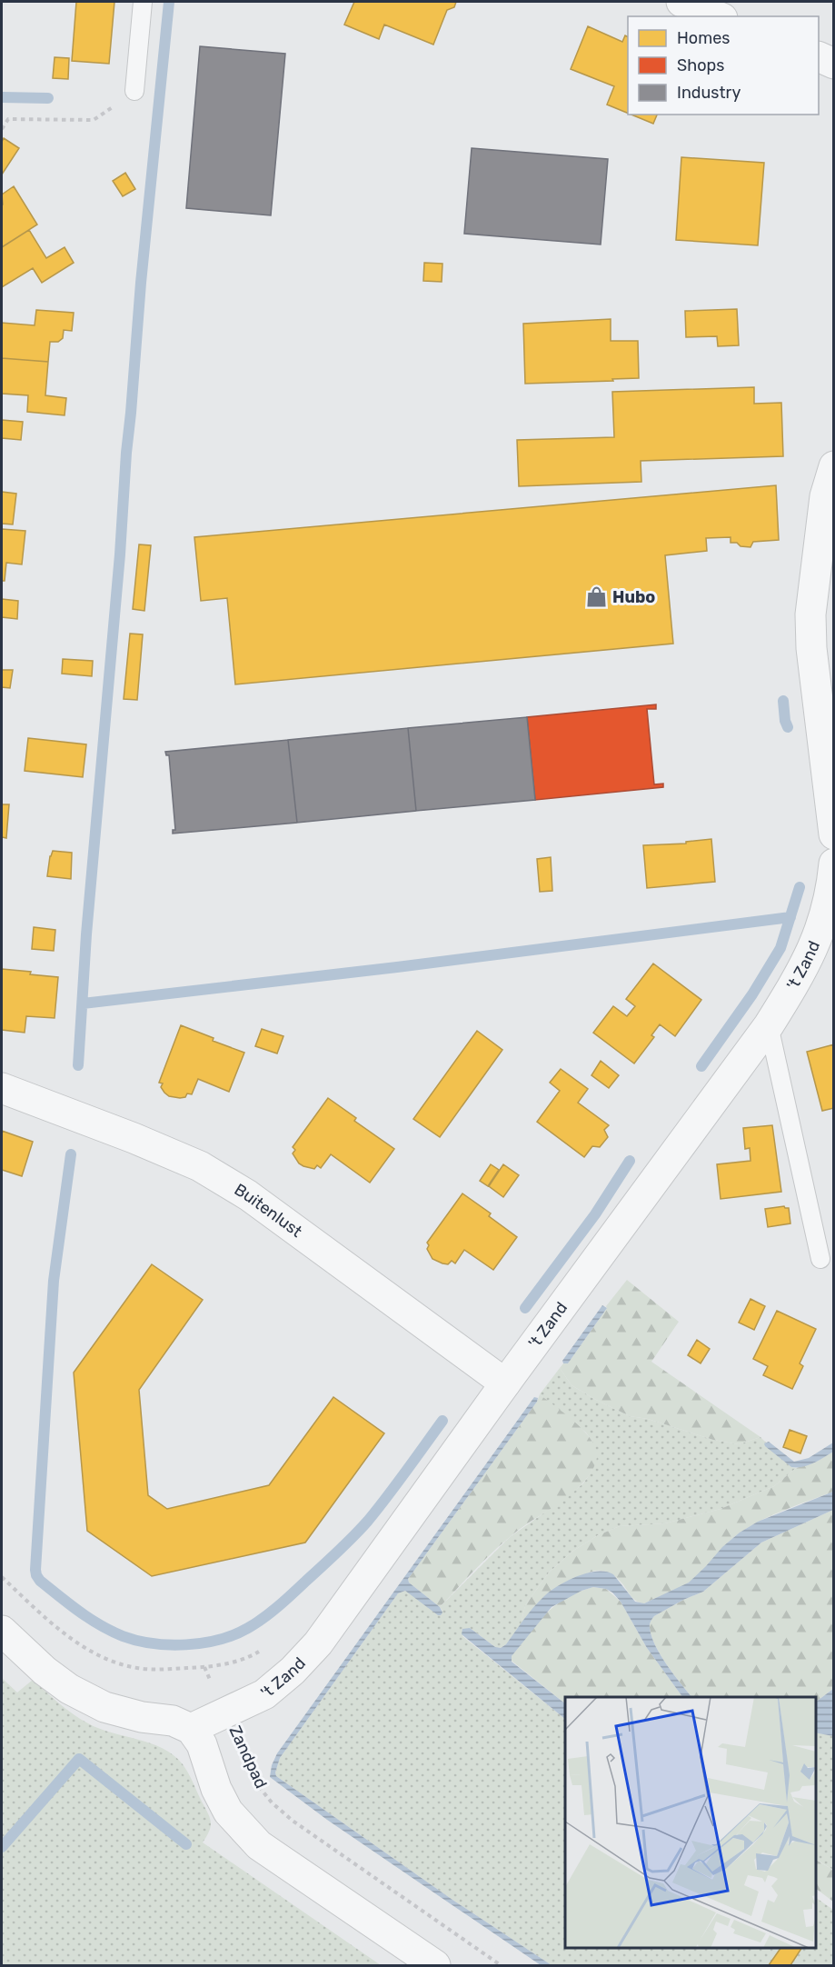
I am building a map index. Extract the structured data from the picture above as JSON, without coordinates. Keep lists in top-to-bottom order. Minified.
{"streets":{"street":["'t Zand","Buitenlust"],"path":["Zandpad"]},"crossings":[["'t Zand","Buitenlust"],["'t Zand","Zandpad"]],"places":{"shop":["Hubo"]},"legend":["Homes","Shops","Industry"]}
